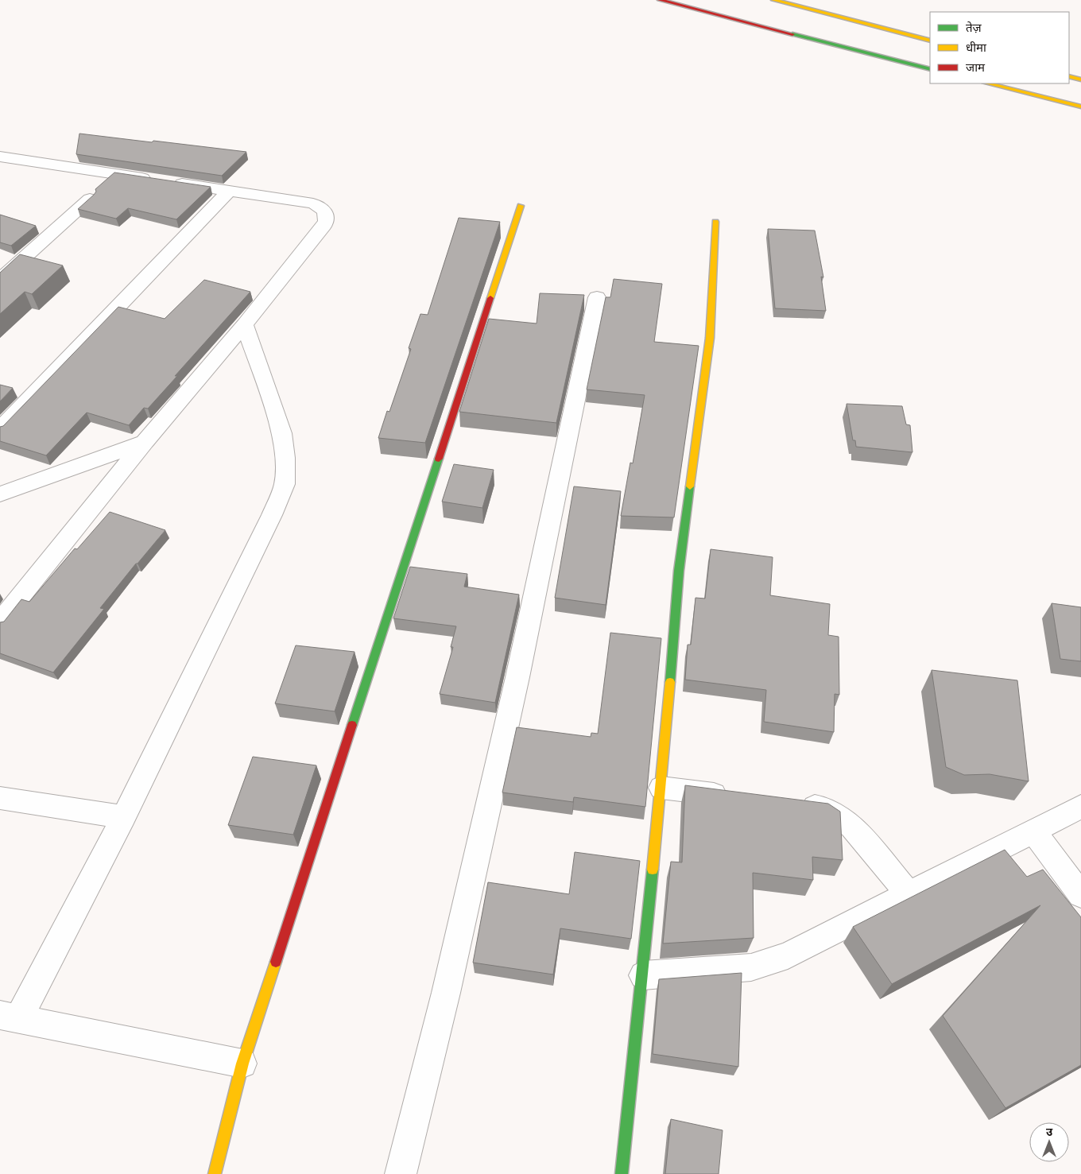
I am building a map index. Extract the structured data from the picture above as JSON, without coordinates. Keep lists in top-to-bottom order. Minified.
{"legend":["तेज़","धीमा","जाम"],"north":"top"}
